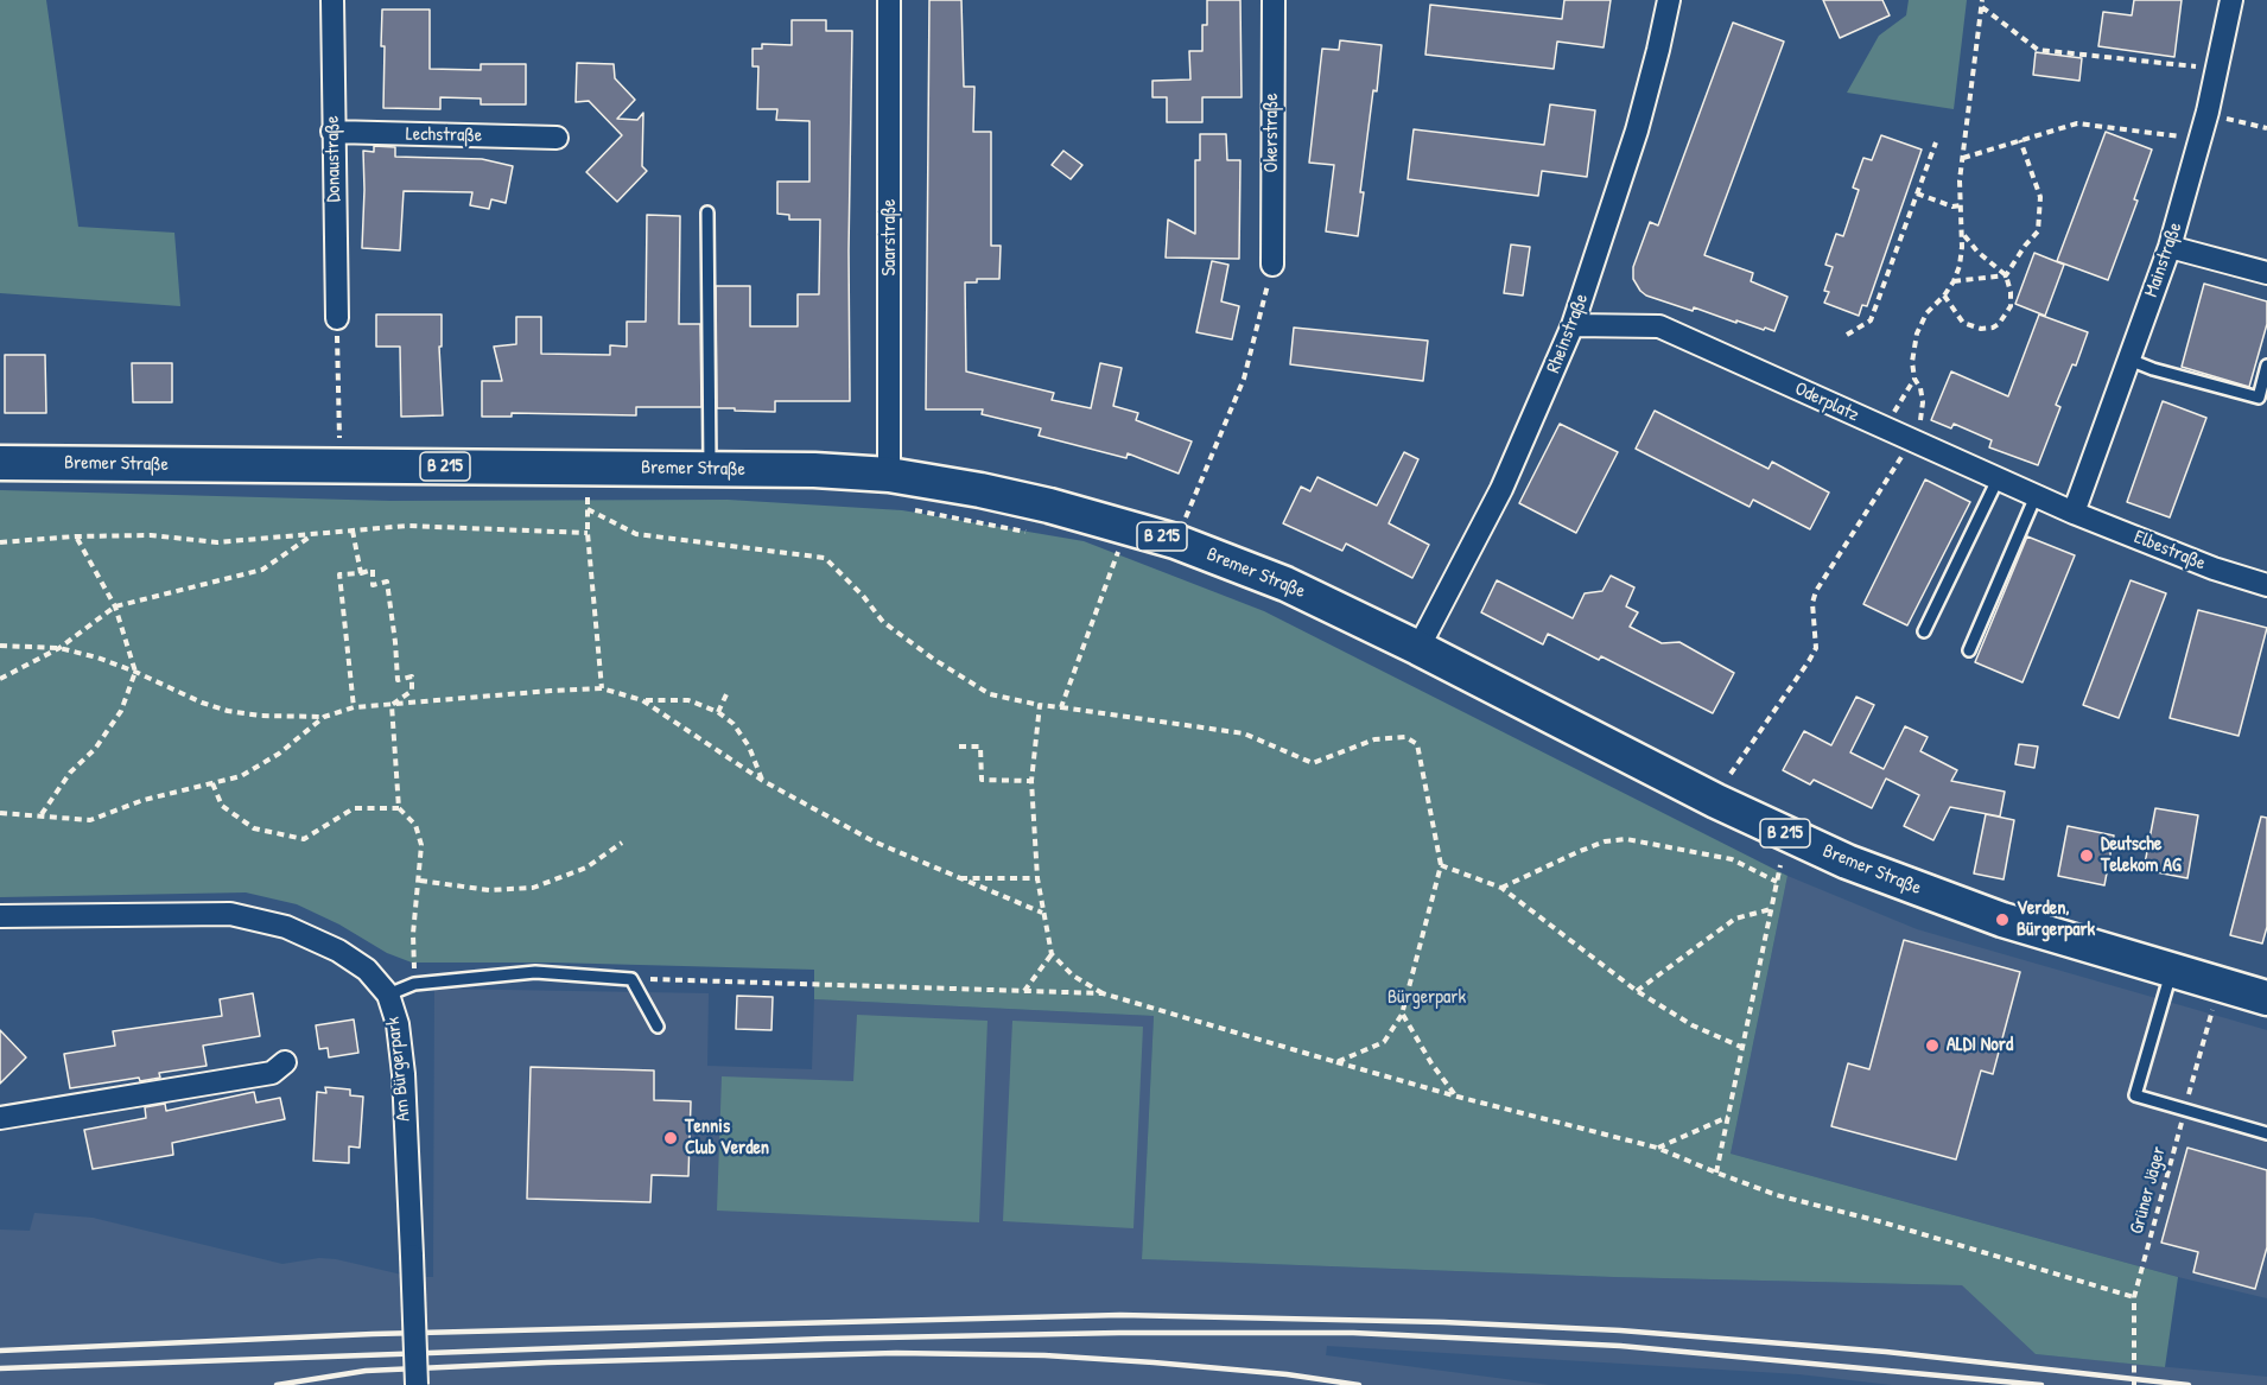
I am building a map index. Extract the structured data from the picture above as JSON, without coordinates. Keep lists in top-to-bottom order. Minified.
{"streets":{"main road":["Bremer Straße","B 215"],"street":["Okerstraße","Lechstraße","Donaustraße","Saarstraße","Mainstraße","Rheinstraße","Oderplatz","Elbestraße","Am Bürgerpark"],"path":["Grüner Jäger"]},"crossings":[["Lechstraße","Donaustraße"],["Saarstraße","Bremer Straße"],["Mainstraße","Oderplatz"],["Mainstraße","Elbestraße"],["Rheinstraße","Oderplatz"],["Rheinstraße","Bremer Straße"],["Oderplatz","Elbestraße"]],"parks":["Bürgerpark"],"places":["Deutsche Telekom AG","Verden, Bürgerpark","ALDI Nord","Tennis Club Verden"]}
